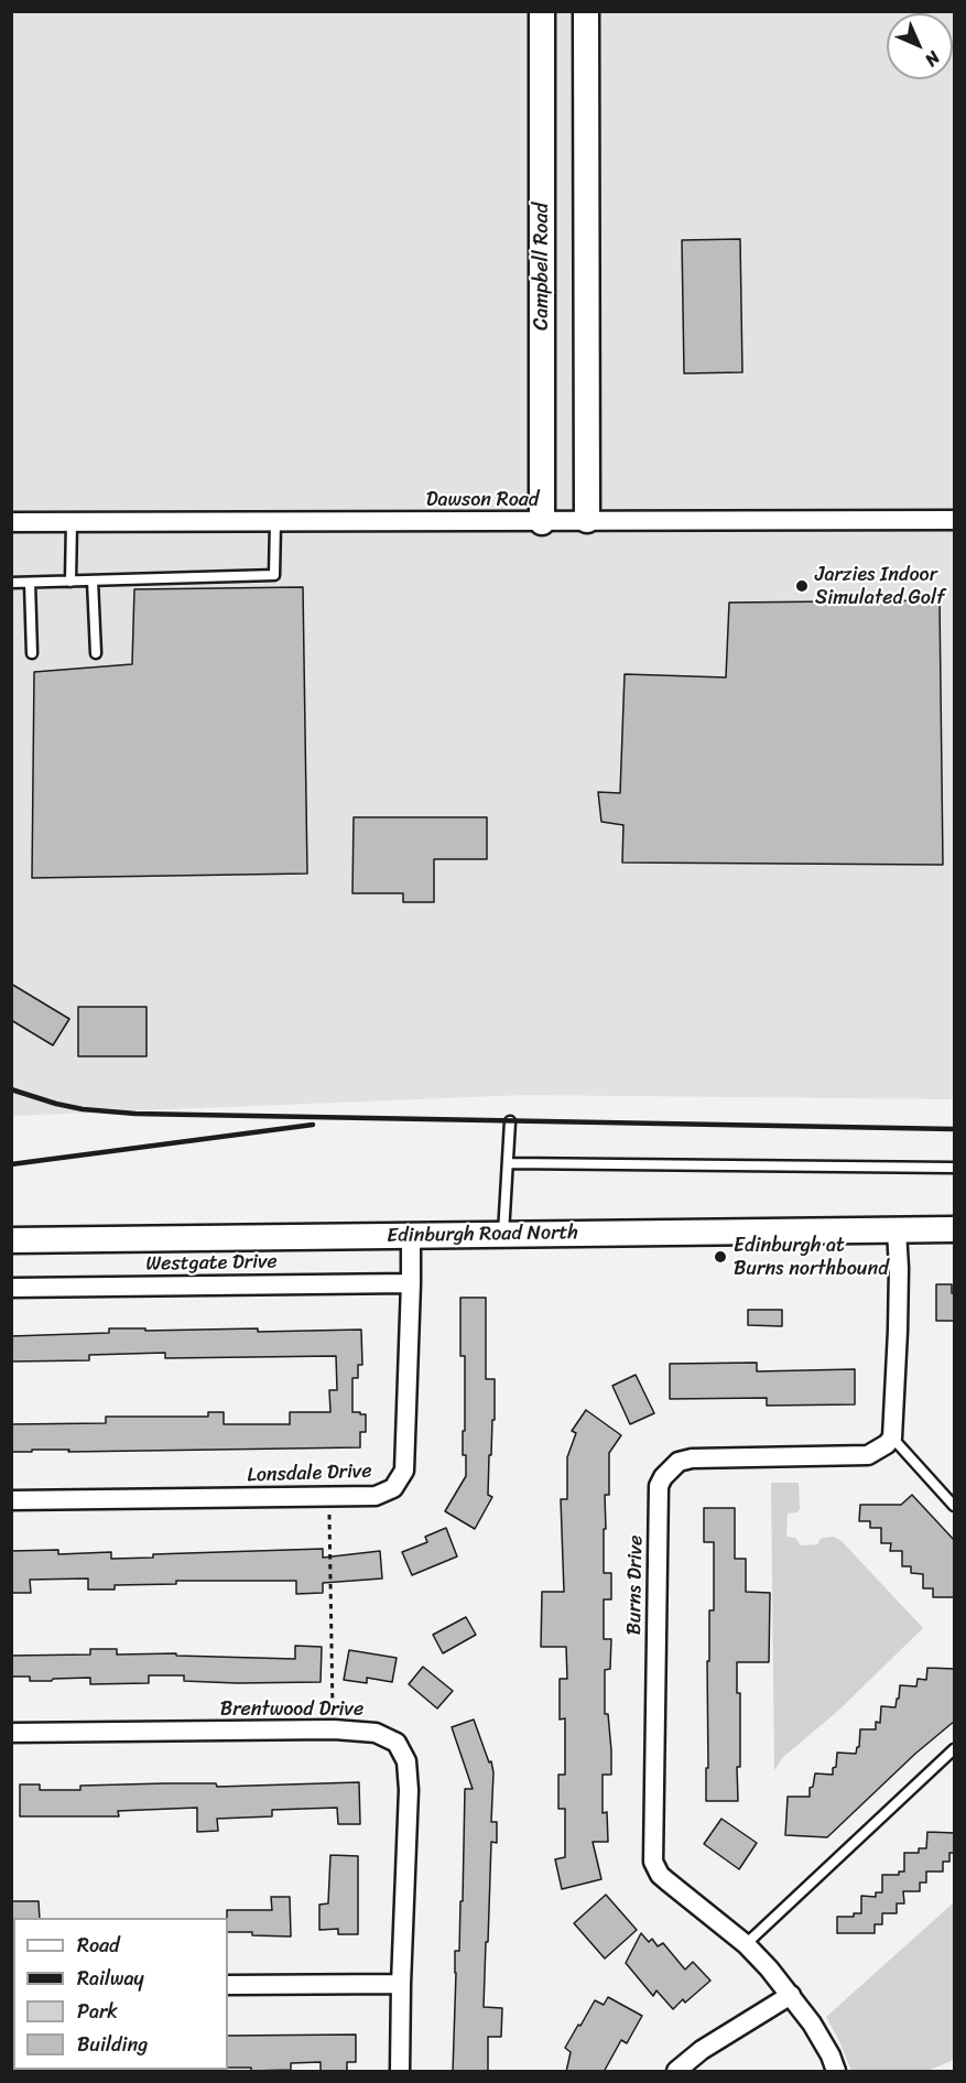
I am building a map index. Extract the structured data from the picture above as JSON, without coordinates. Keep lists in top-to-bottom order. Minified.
{"streets":{"street":["Campbell Road","Dawson Road","Edinburgh Road North","Westgate Drive","Lonsdale Drive","Burns Drive","Brentwood Drive"]},"crossings":[["Campbell Road","Dawson Road"],["Edinburgh Road North","Lonsdale Drive"],["Westgate Drive","Lonsdale Drive"]],"places":["Jarzies Indoor Simulated Golf","Edinburgh at Burns northbound"],"legend":["Road","Railway","Park","Building"],"north":"bottom right"}
